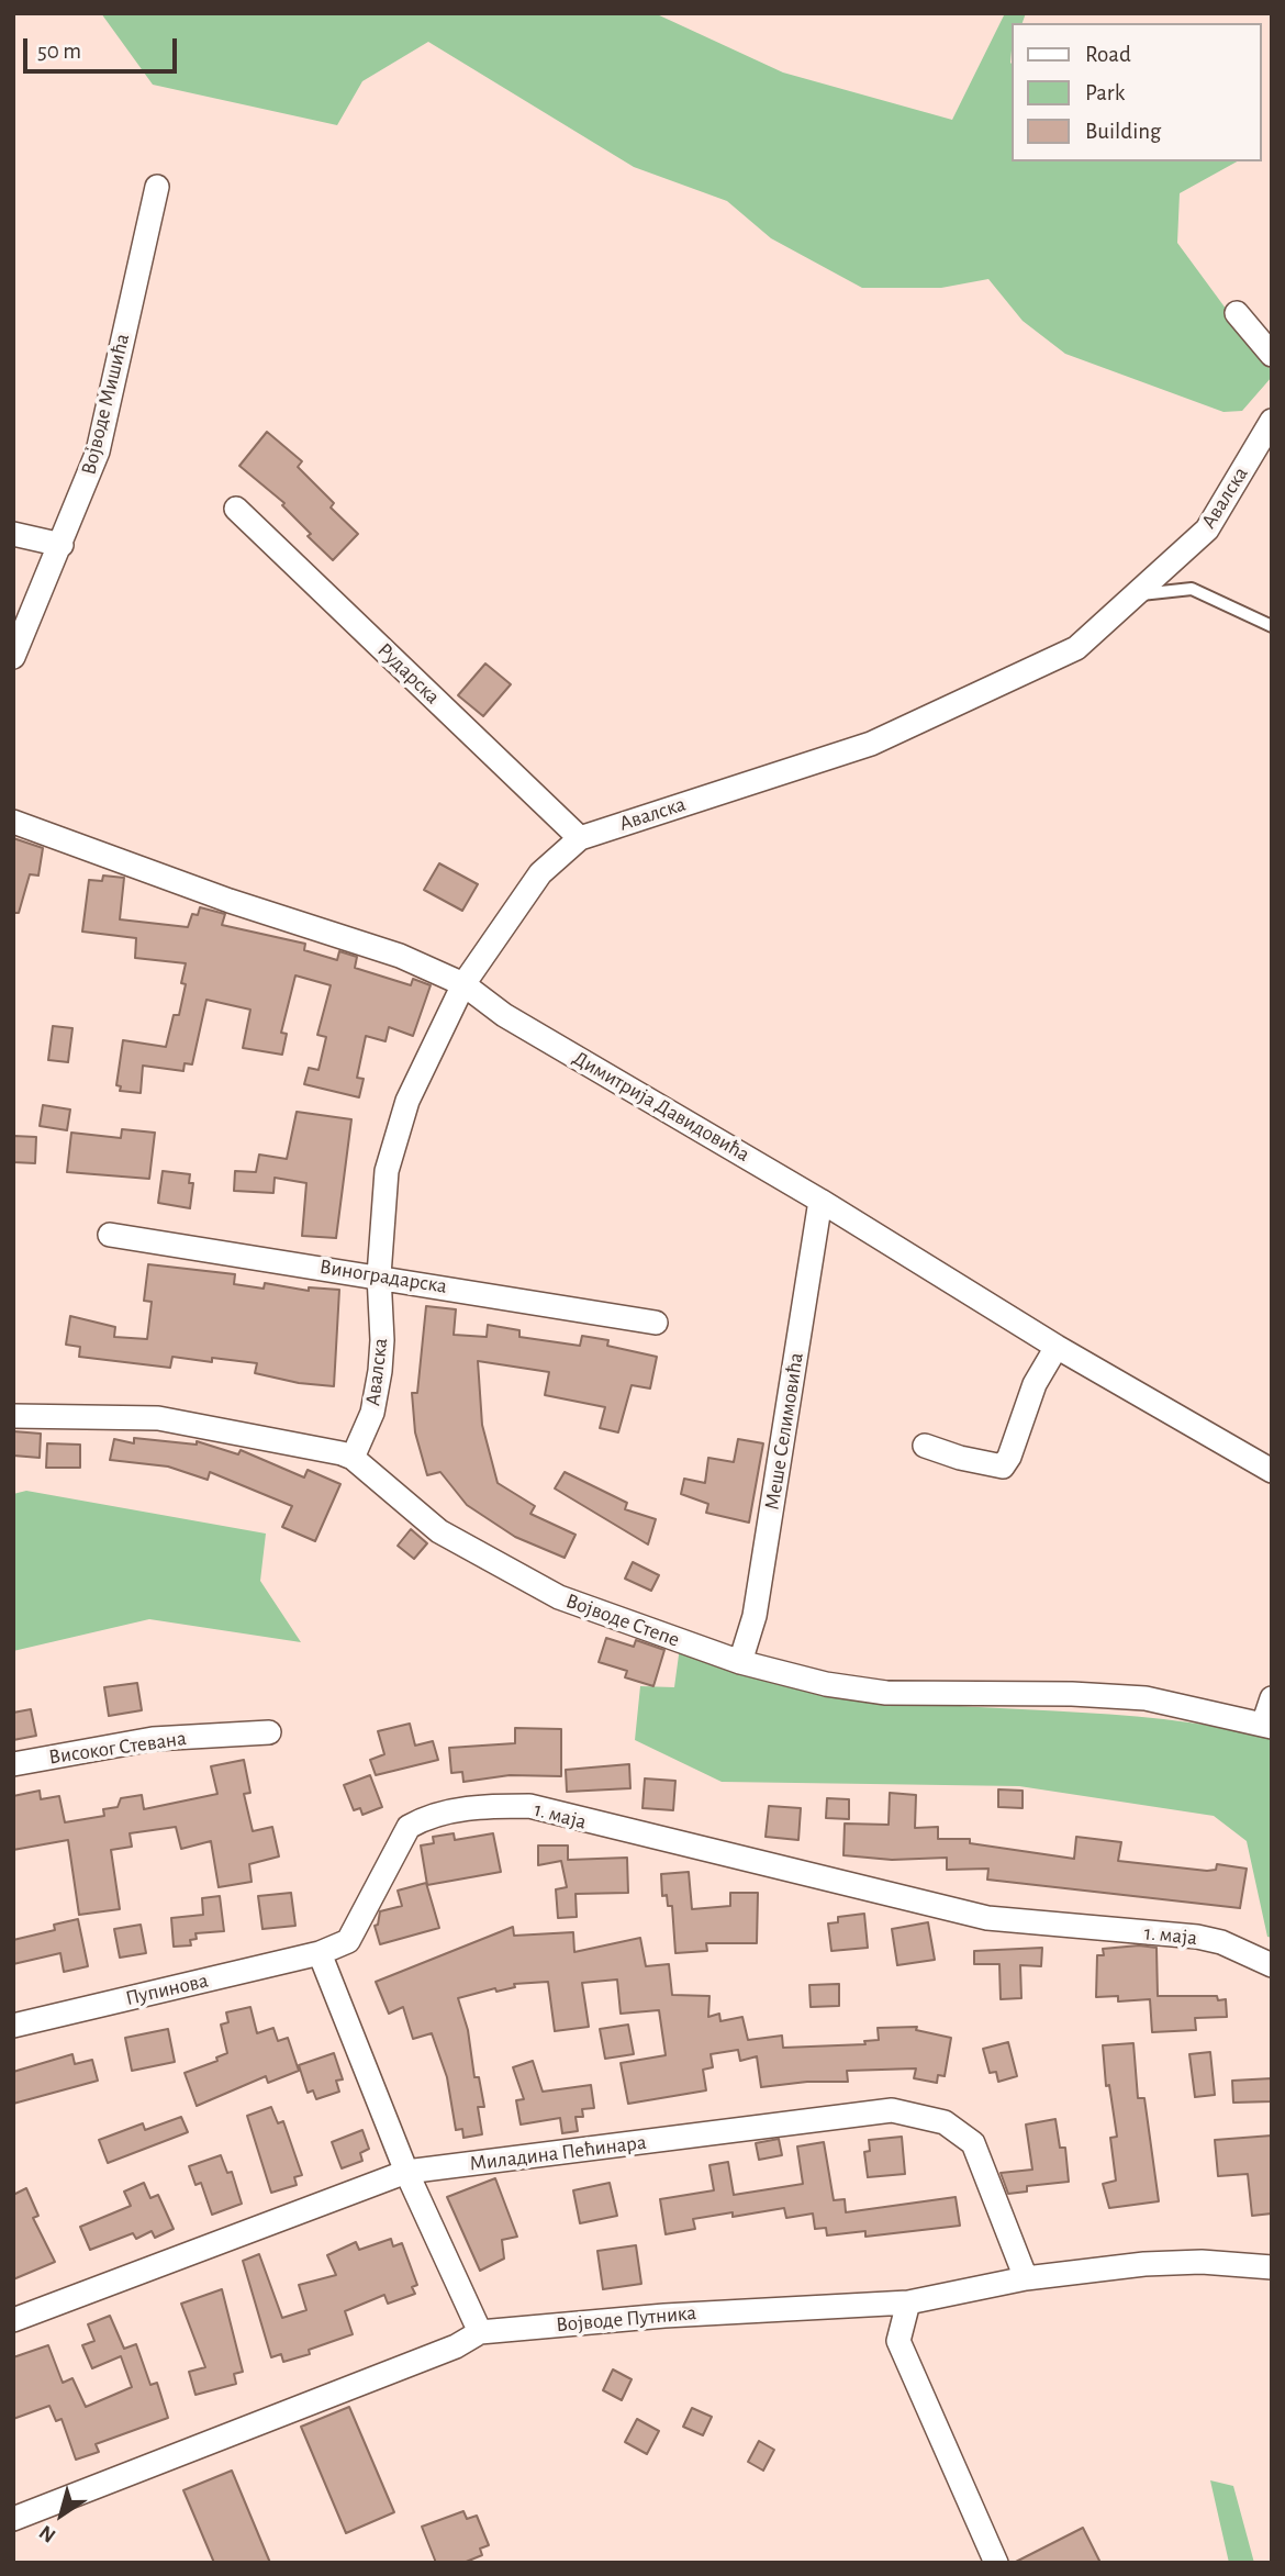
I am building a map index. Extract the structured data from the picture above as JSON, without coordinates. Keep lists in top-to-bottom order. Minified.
{"streets":{"street":["Војводе Мишића","Авалска","Рударска","Димитрија Давидовића","Виноградарска","Меше Селимовића","Војводе Степе","Високог Стевана","1. маја","Пупинова","Миладина Пећинара","Војводе Путника"]},"crossings":[["Авалска","Рударска"],["Авалска","Димитрија Давидовића"],["Авалска","Виноградарска"],["Авалска","Војводе Степе"],["Димитрија Давидовића","Меше Селимовића"],["Меше Селимовића","Војводе Степе"],["1. маја","Пупинова"],["Миладина Пећинара","Војводе Путника"]],"legend":["Road","Park","Building"],"scale_bar":"50 m","north":"bottom left"}
